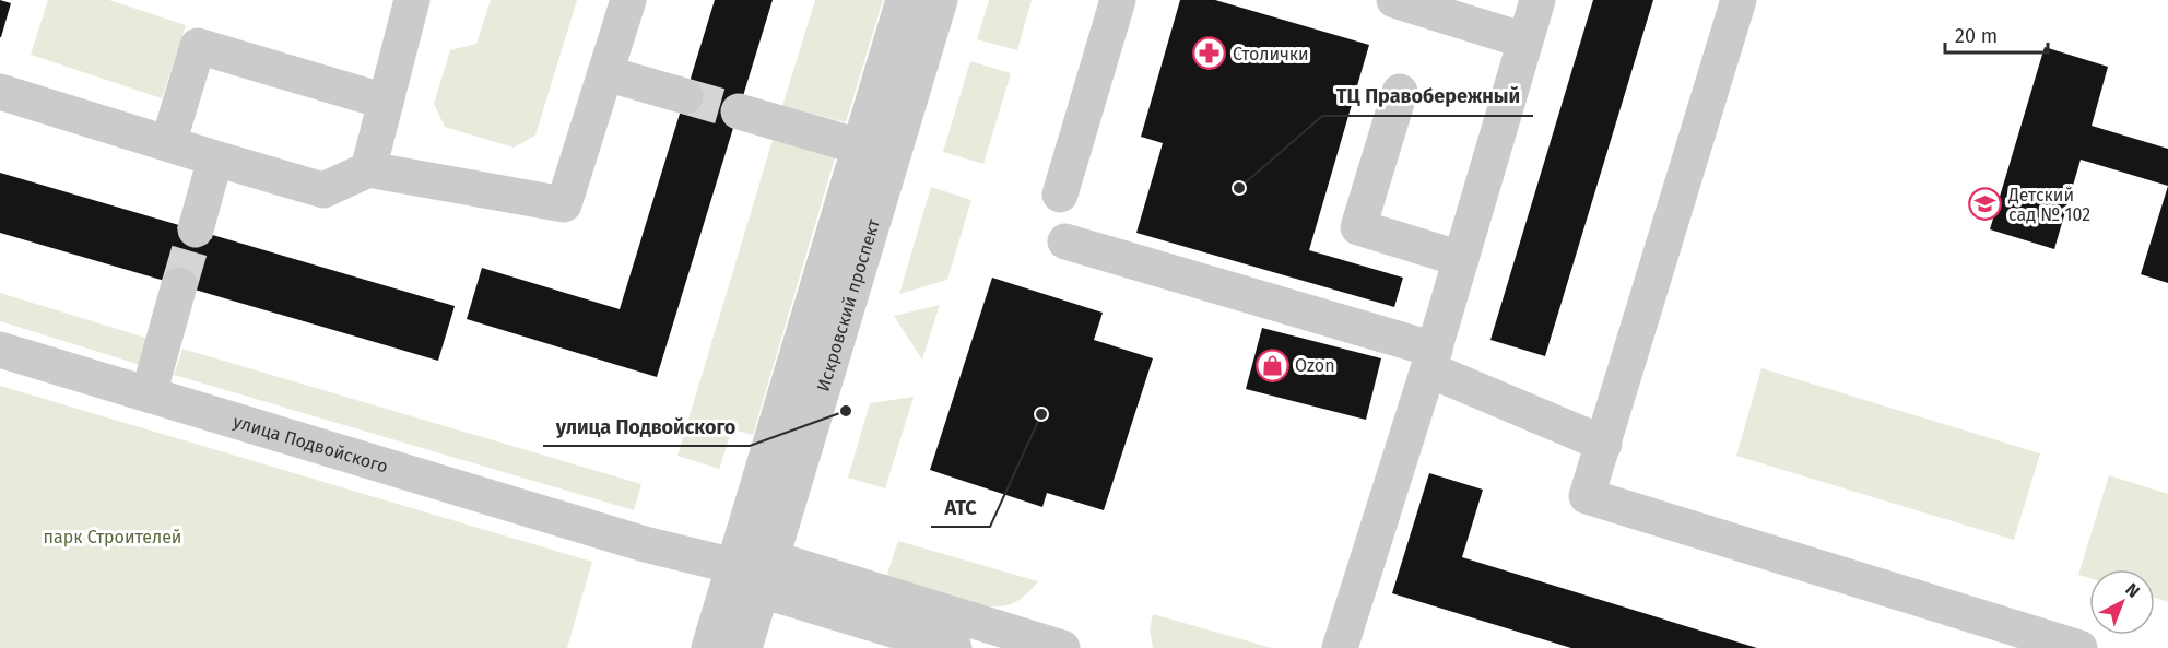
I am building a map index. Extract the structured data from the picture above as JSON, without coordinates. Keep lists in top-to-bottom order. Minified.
{"streets":{"street":["Искровский проспект","улица Подвойского"]},"crossings":[["Искровский проспект","улица Подвойского"]],"parks":["парк Строителей"],"places":{"pharmacy":["Столички"],"other":["ТЦ Правобережный","улица Подвойского","АТС"],"school or university":["Детский сад № 102"],"shop":["Ozon"]},"scale_bar":"20 m","north":"top right"}
